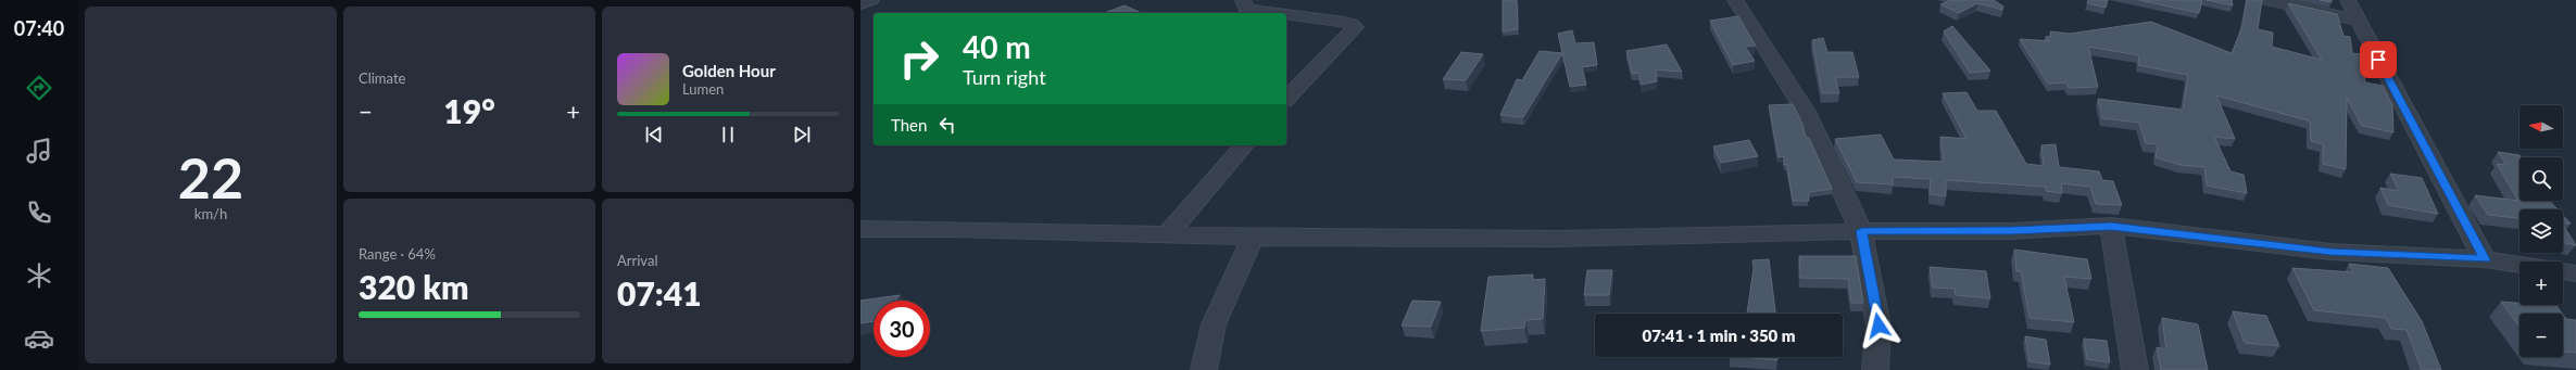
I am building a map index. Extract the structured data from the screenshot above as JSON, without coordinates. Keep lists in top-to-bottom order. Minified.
{"north":"left","page":{"tabs":"07:40","tile":[["22","km/h"],"Climate",["Range · 64%","320 km"],["Arrival","07:41"]],"turn":["40 m","Turn right"],"song":["Golden Hour","Lumen"],"heat":["−","19°","+"],"then":"Then","map_buttons":["+","−"],"limit":"30","trip":"07:41 · 1 min · 350 m"}}
